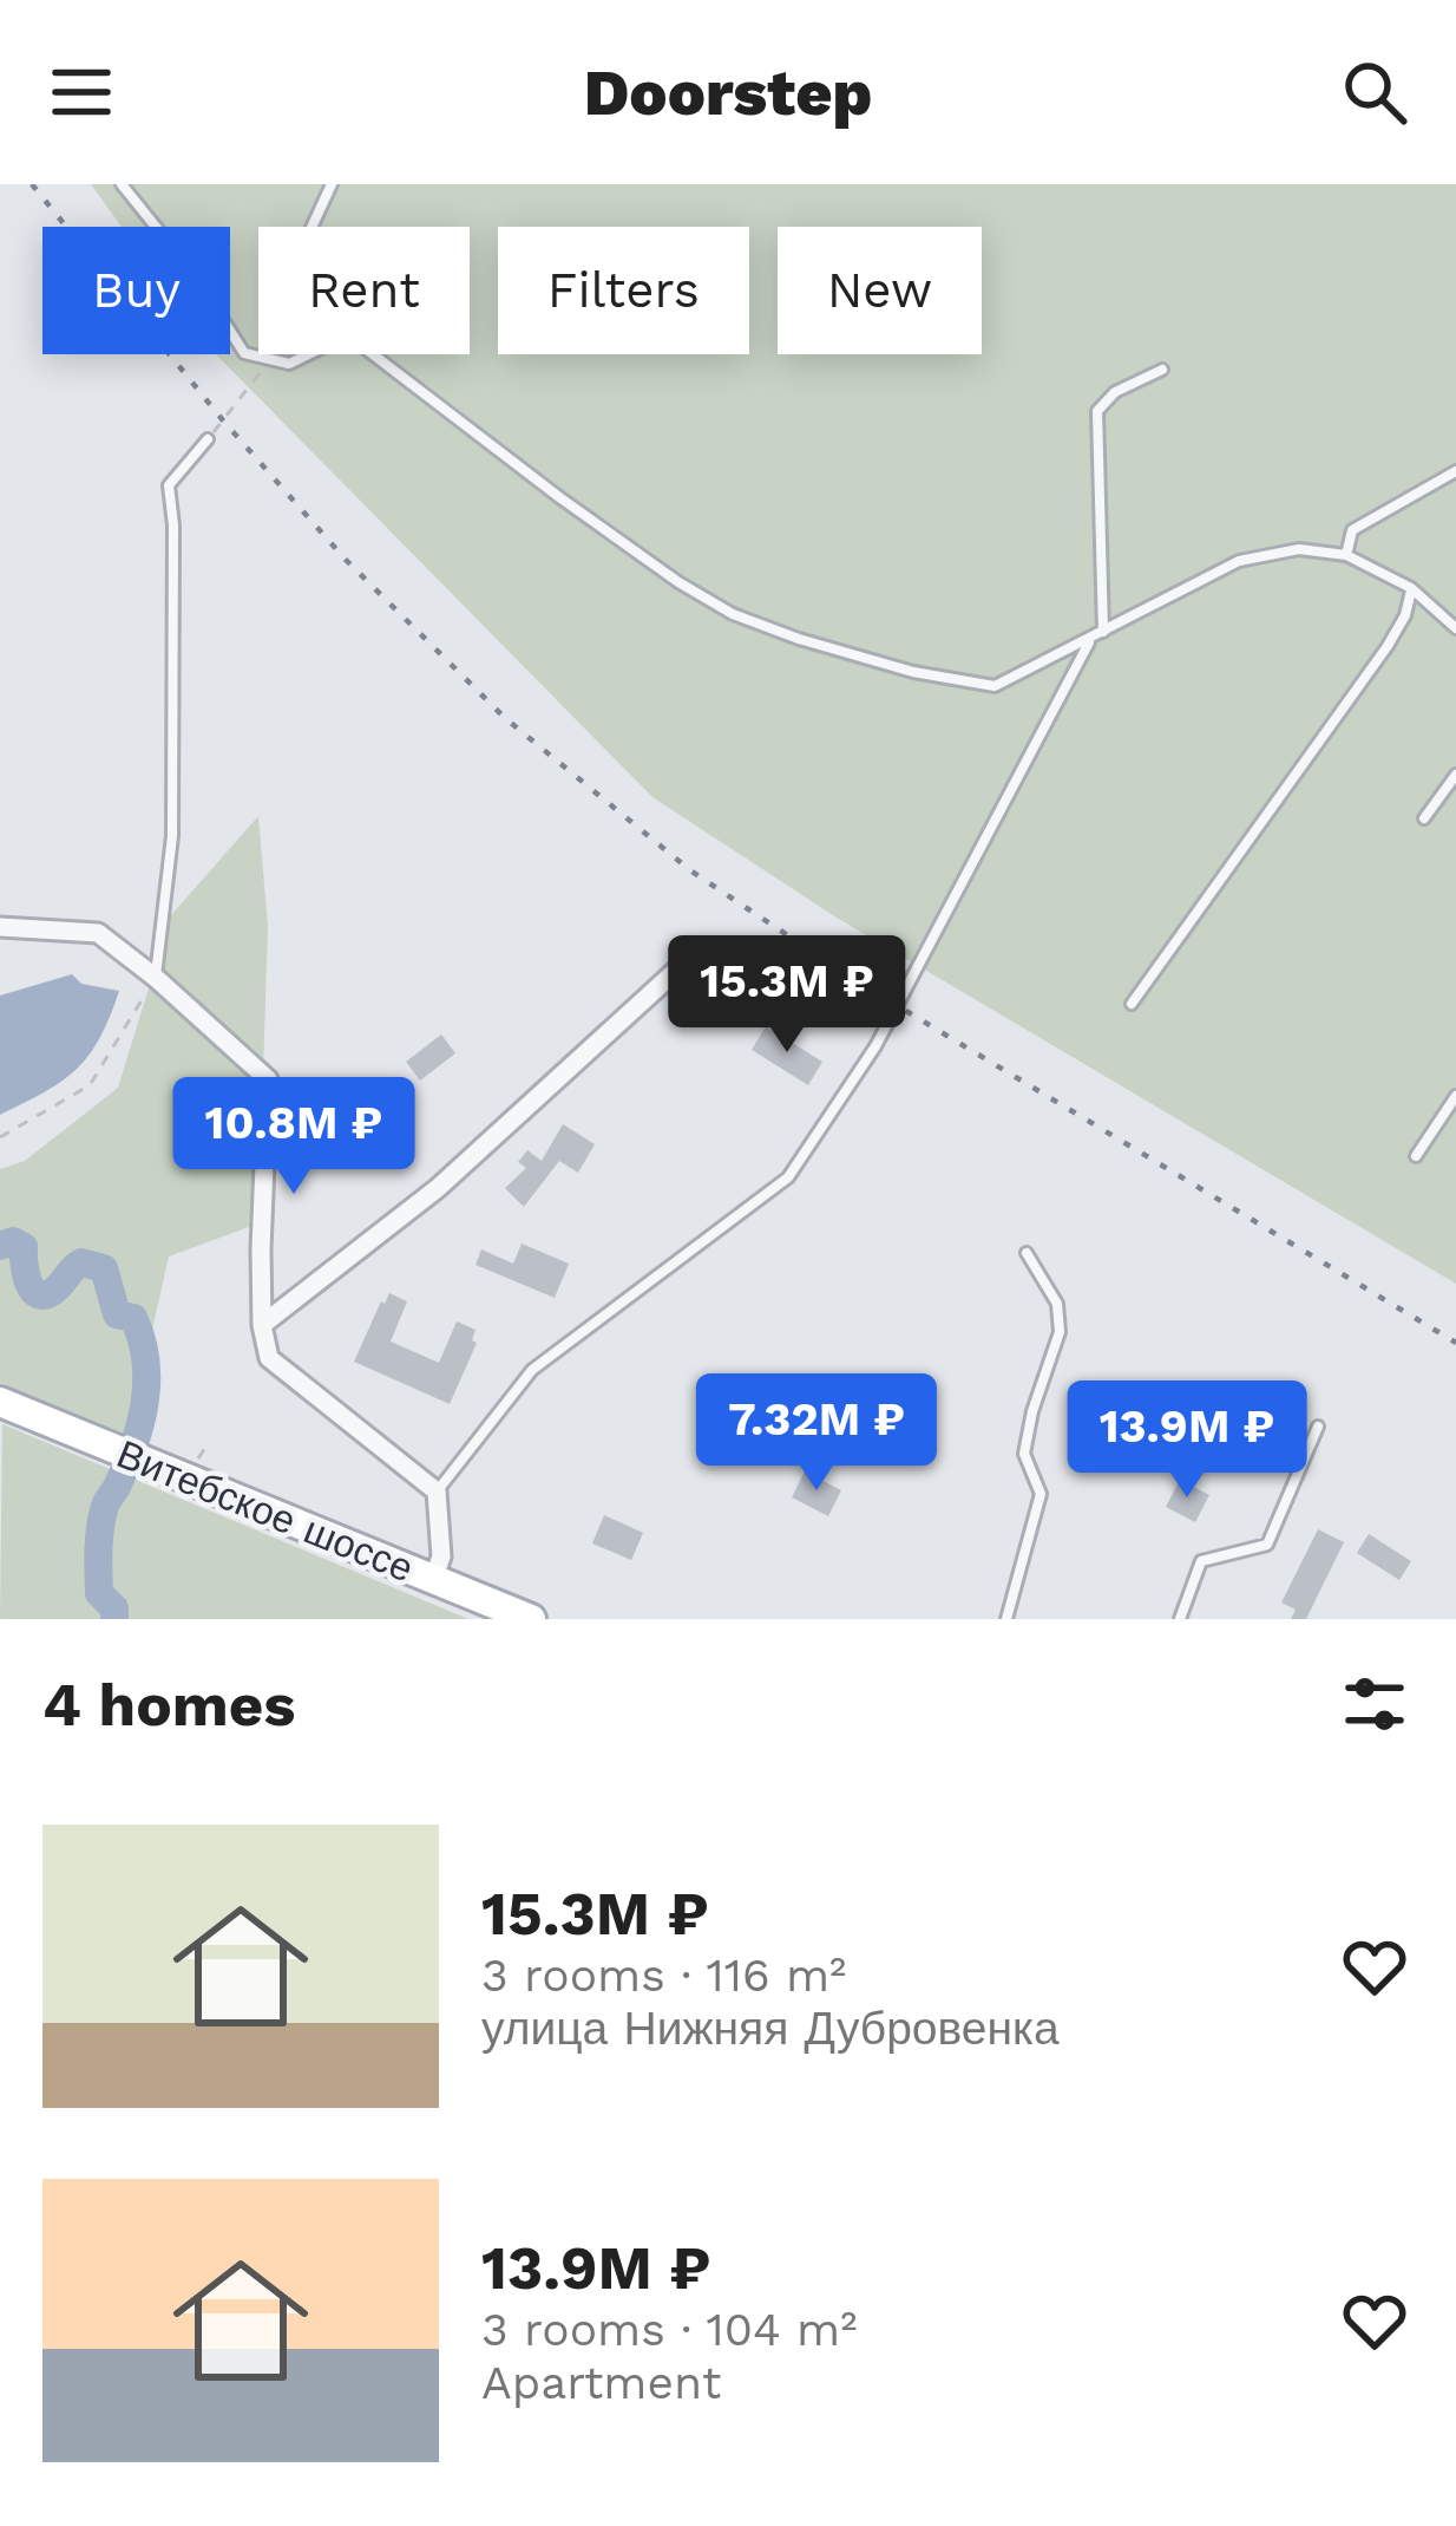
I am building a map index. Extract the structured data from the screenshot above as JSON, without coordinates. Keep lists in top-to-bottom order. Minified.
{"streets":{"main road":["Витебское шоссе"]},"page":{"header":"Doorstep","chip":["Buy","Rent","Filters","New"],"price":["15.3M ₽","10.8M ₽","7.32M ₽","13.9M ₽"],"heading":"4 homes","list":[{"name":"15.3M ₽","note":"3 rooms · 116 m² · улица Нижняя Дубровенка"},{"name":"13.9M ₽","note":"3 rooms · 104 m² · Apartment"}]}}
